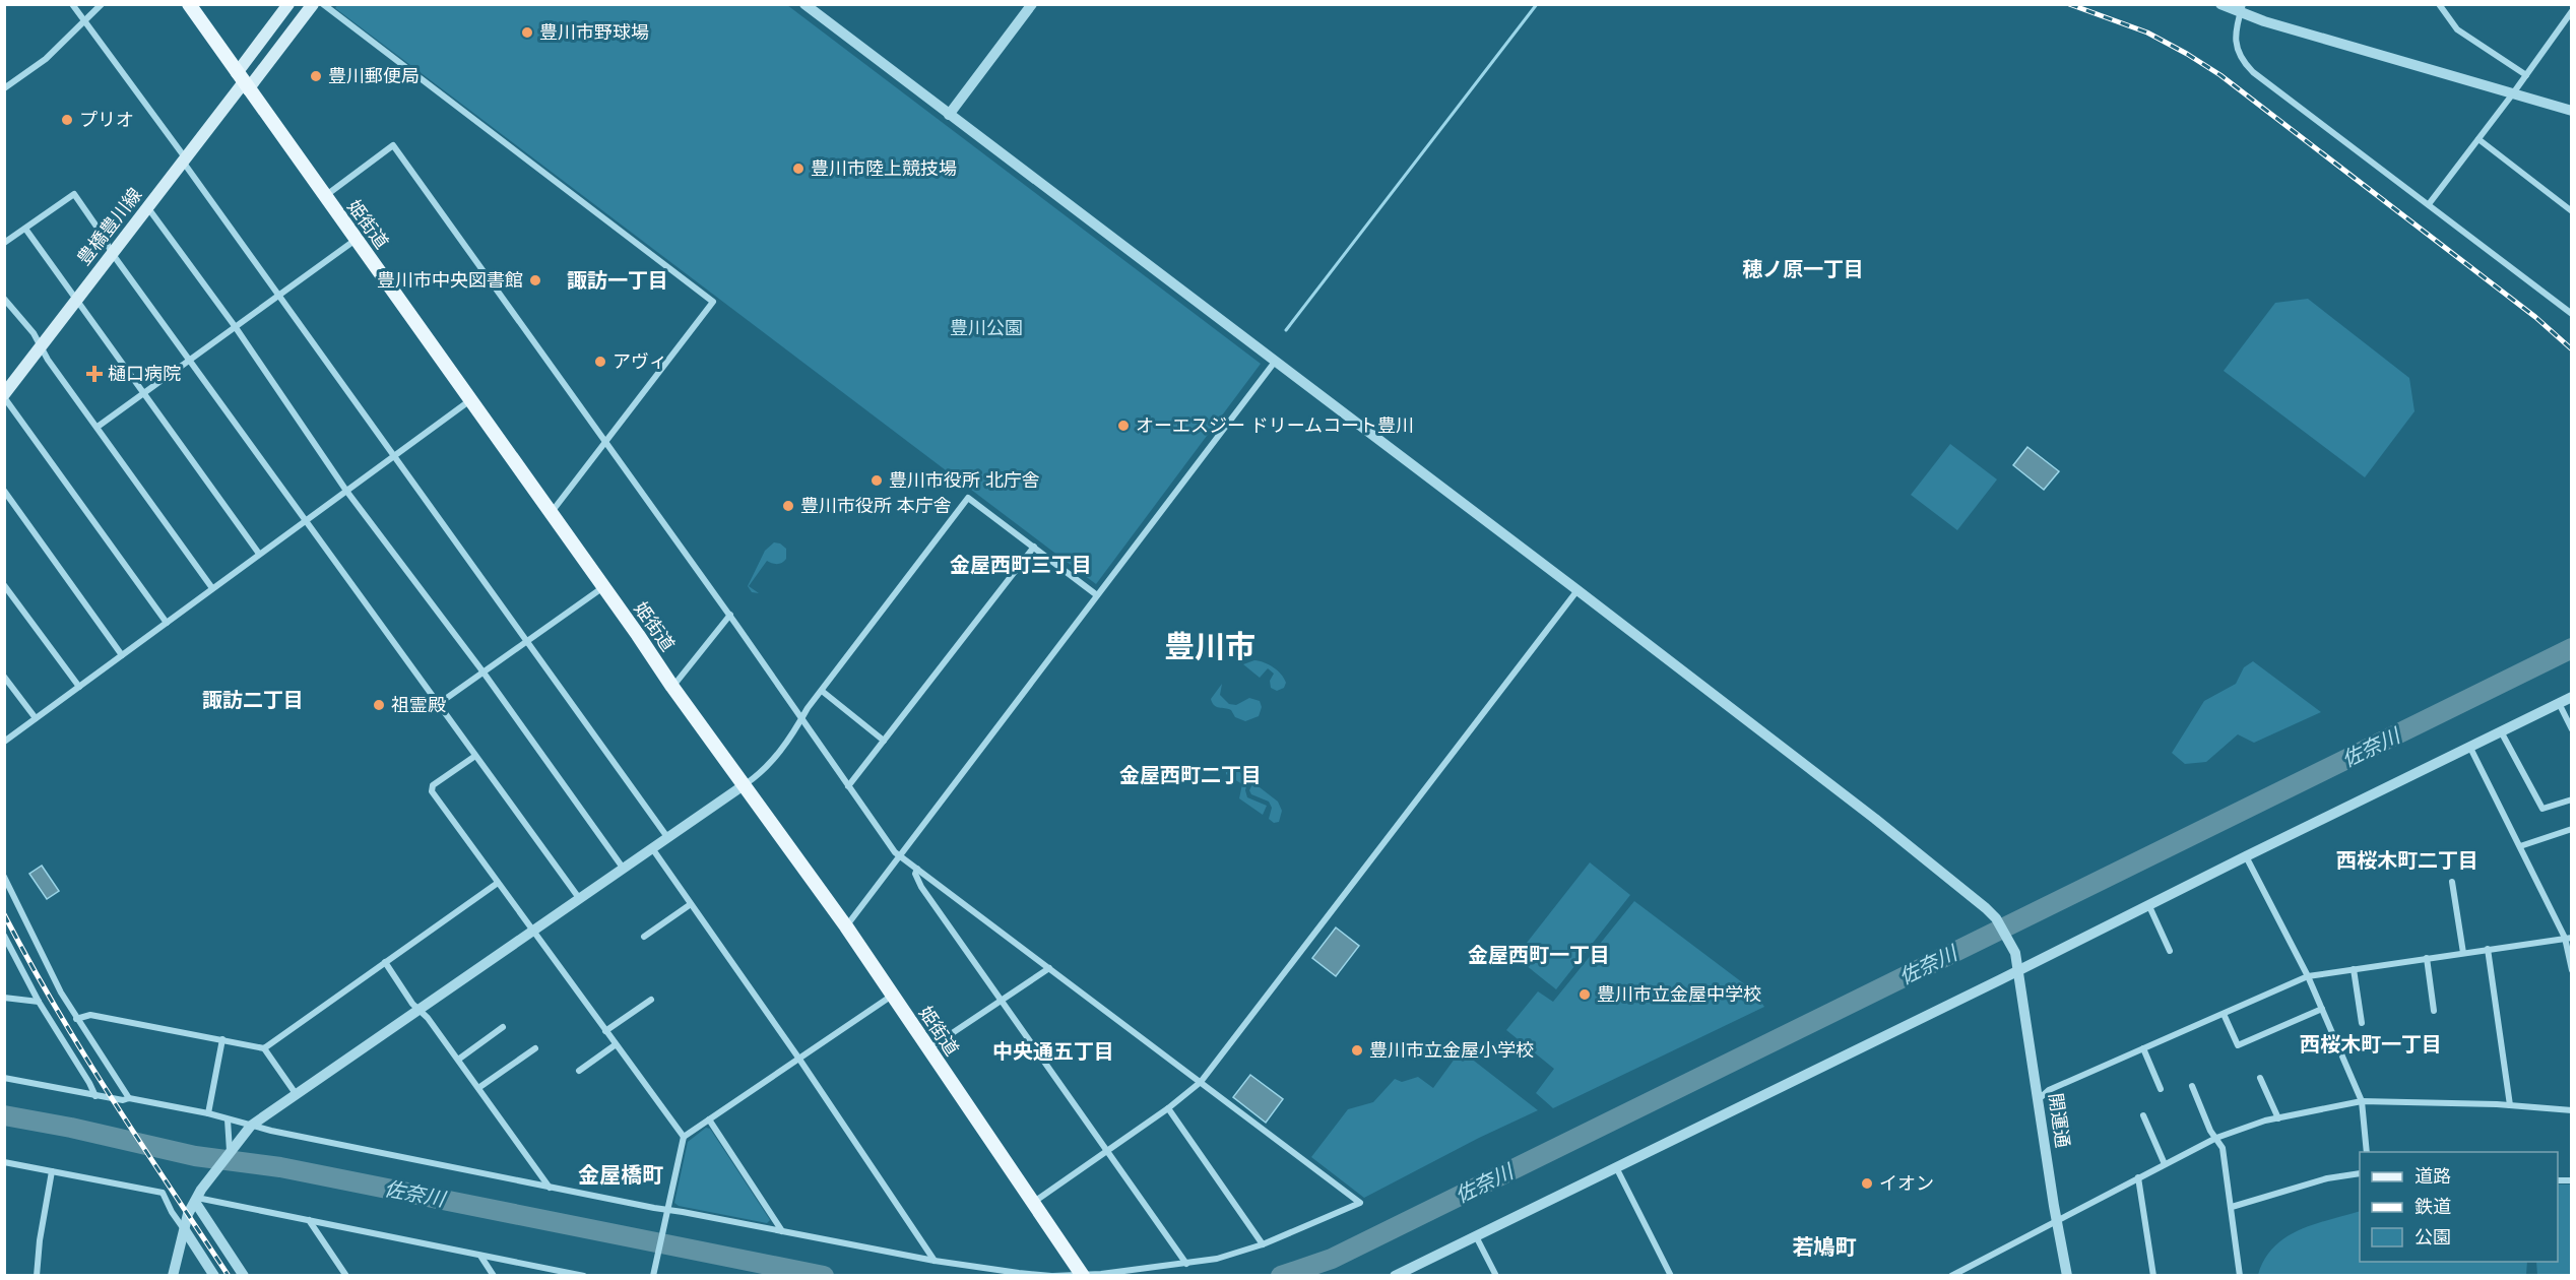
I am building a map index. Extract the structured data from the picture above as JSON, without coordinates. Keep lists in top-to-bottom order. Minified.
{"streets":{"main road":["姫街道","豊橋豊川線"],"street":["開運通"]},"crossings":[["姫街道","豊橋豊川線"]],"districts":["穂ノ原一丁目","諏訪一丁目","金屋西町三丁目","豊川市","諏訪二丁目","金屋西町二丁目","西桜木町二丁目","金屋西町一丁目","西桜木町一丁目","中央通五丁目","金屋橋町","若鳩町"],"water":["佐奈川"],"parks":["豊川公園"],"places":{"other":["豊川市野球場","豊川郵便局","プリオ","豊川市陸上競技場","豊川市中央図書館","アヴィ","オーエスジー ドリームコート豊川","豊川市役所 北庁舎","豊川市役所 本庁舎","祖霊殿","豊川市立金屋中学校","豊川市立金屋小学校","イオン"],"health":["樋口病院"]},"legend":["道路","鉄道","公園"]}
